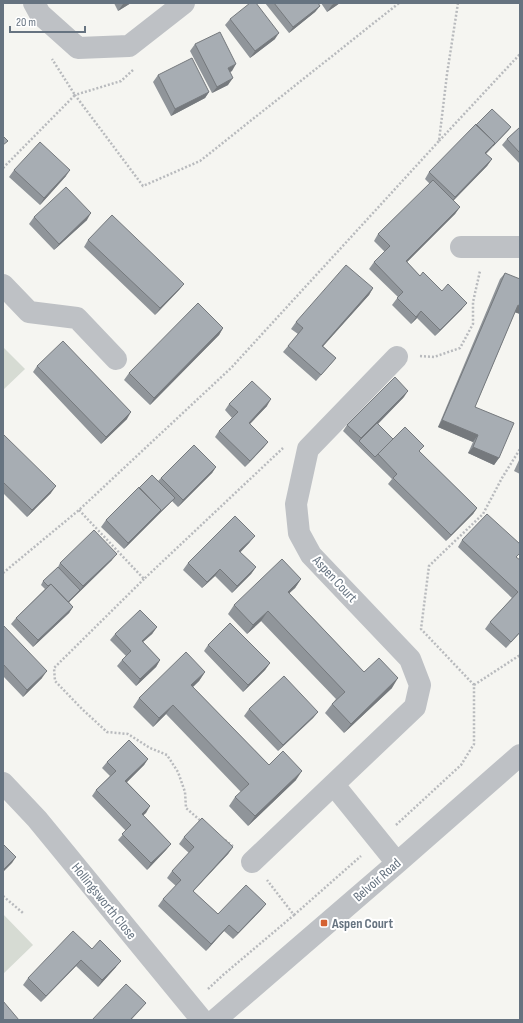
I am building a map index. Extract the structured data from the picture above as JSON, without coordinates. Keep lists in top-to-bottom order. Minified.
{"streets":{"street":["Aspen Court","Belvoir Road","Hollingsworth Close"]},"places":{"transit":["Aspen Court"]},"scale_bar":"20 m"}
